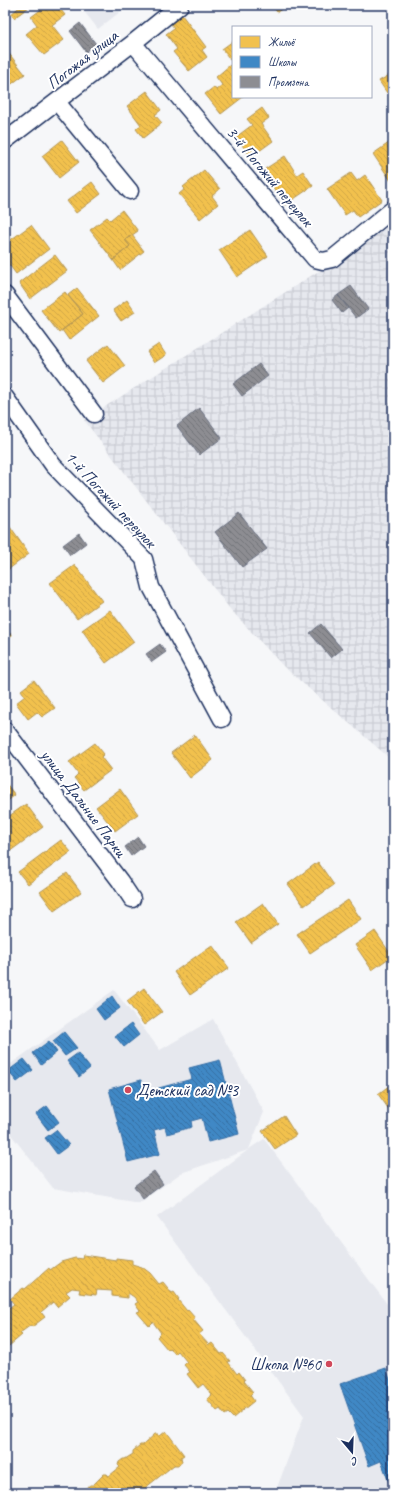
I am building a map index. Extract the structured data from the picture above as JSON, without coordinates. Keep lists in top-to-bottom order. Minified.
{"streets":{"street":["Погожая улица","3-й Погожий переулок","1-й Погожий переулок","улица Дальние Парки"]},"crossings":[["Погожая улица","3-й Погожий переулок"]],"places":["Детский сад №3","Школа №60"],"legend":["Жильё","Школы","Промзона"],"north":"bottom"}
